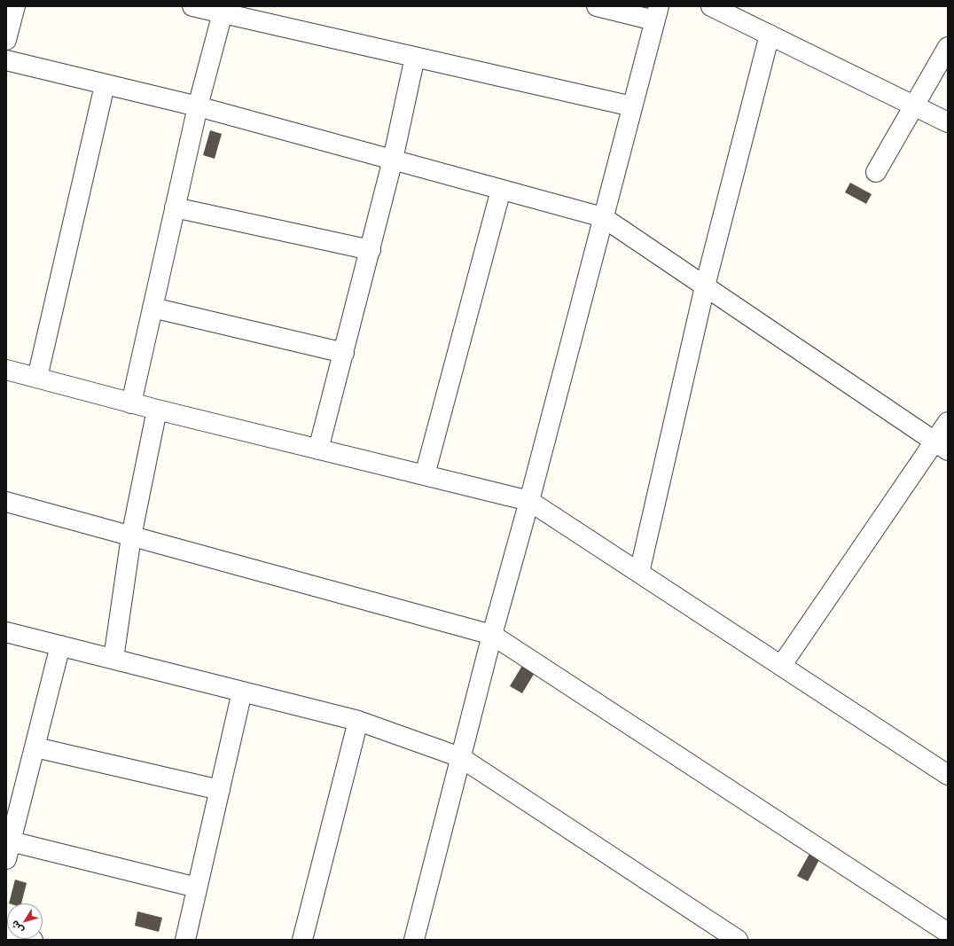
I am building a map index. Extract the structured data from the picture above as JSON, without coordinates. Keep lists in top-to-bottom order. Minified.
{"north":"bottom left"}
